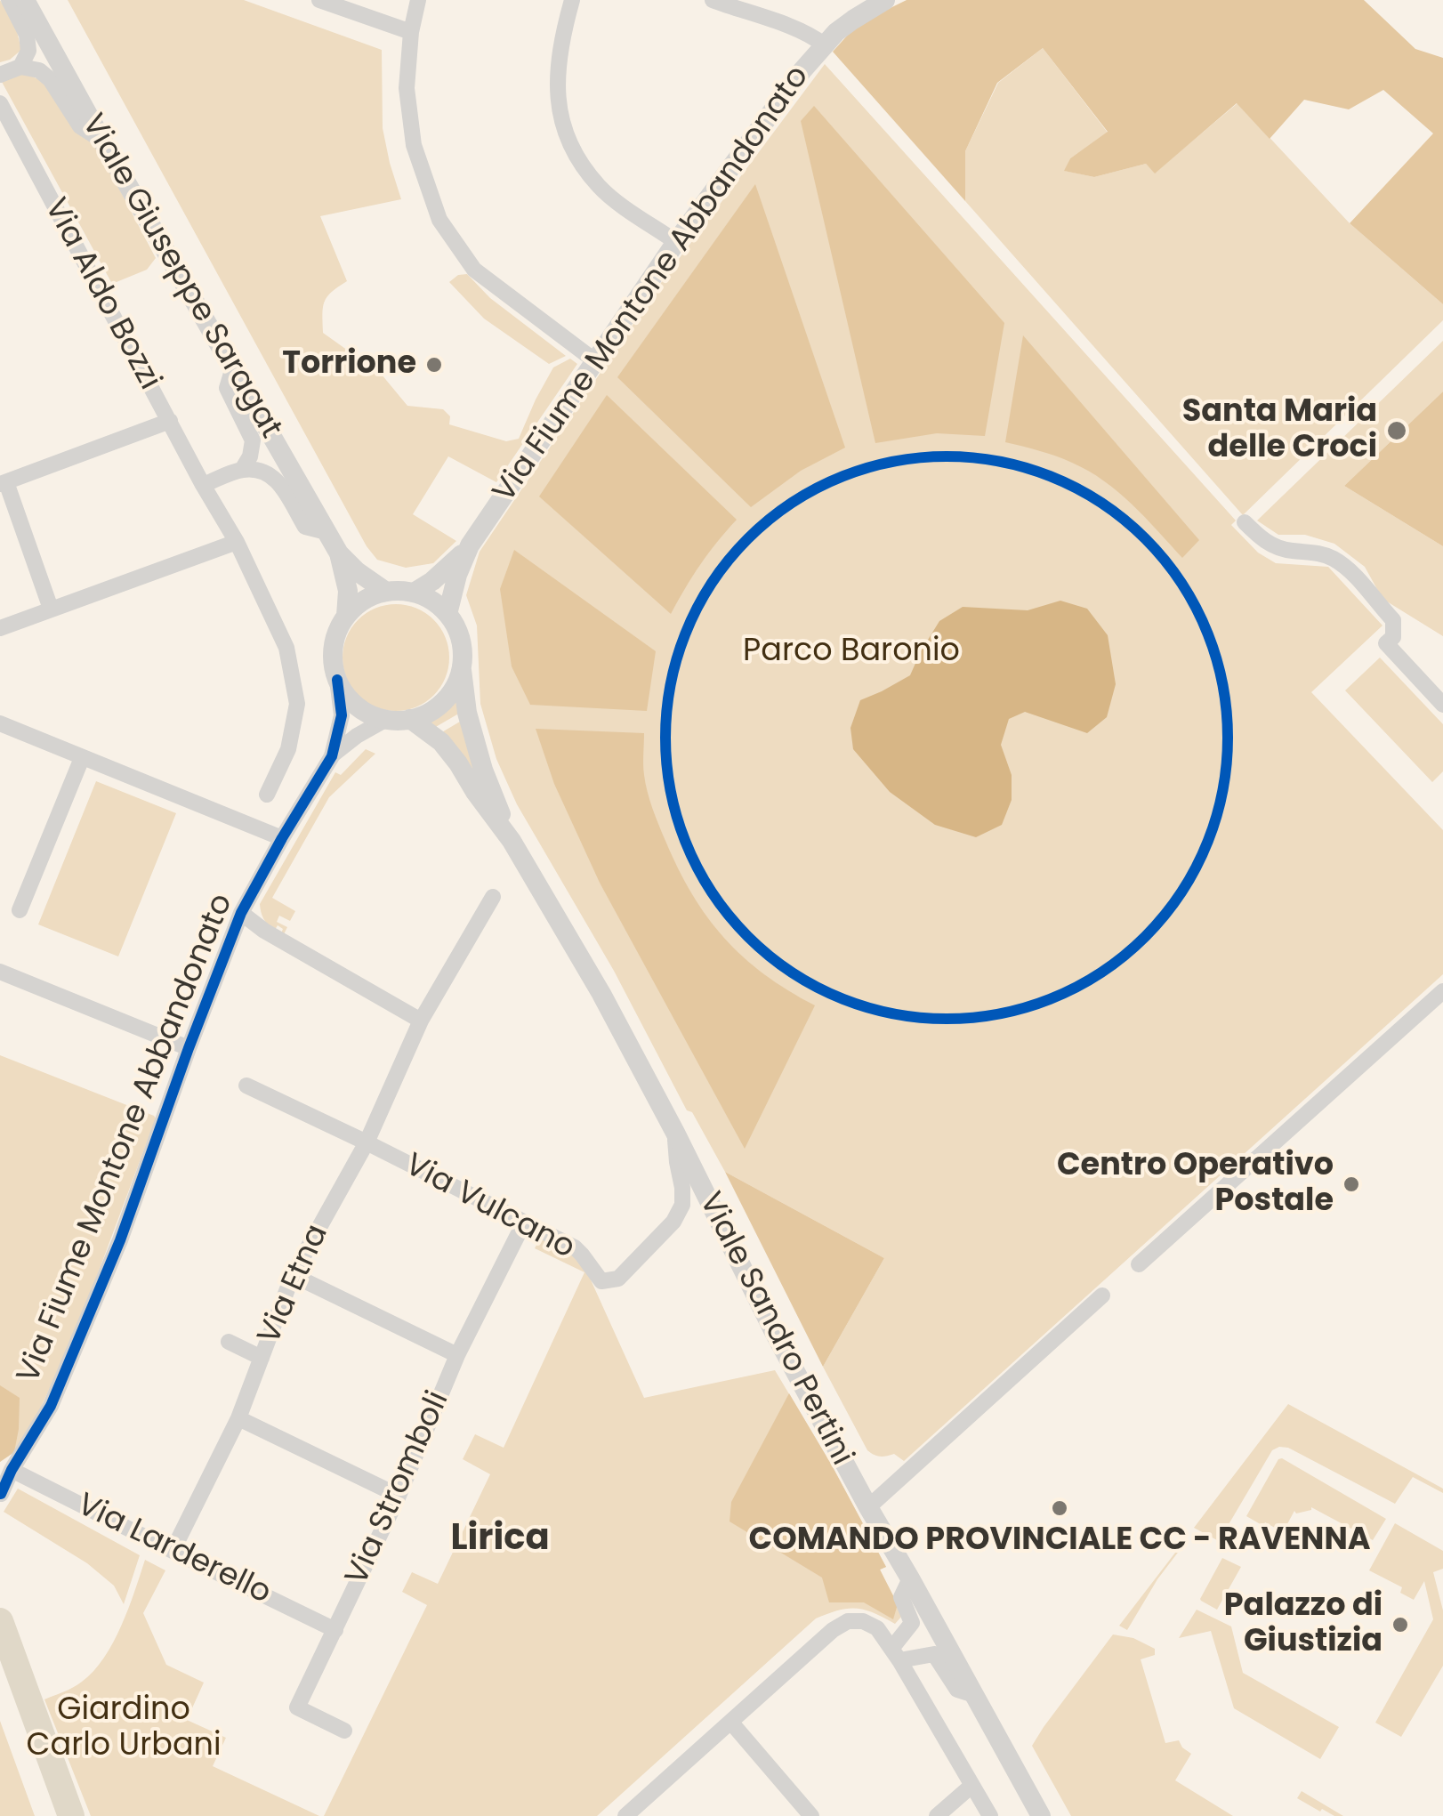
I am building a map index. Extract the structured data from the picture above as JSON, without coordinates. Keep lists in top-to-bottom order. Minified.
{"streets":{"main road":["Viale Giuseppe Saragat","Via Fiume Montone Abbandonato","Viale Sandro Pertini"],"street":["Via Aldo Bozzi","Via Vulcano","Via Etna","Via Stromboli","Via Larderello"]},"crossings":[["Viale Giuseppe Saragat","Via Fiume Montone Abbandonato"],["Viale Giuseppe Saragat","Viale Sandro Pertini"],["Via Fiume Montone Abbandonato","Viale Sandro Pertini"],["Via Fiume Montone Abbandonato","Via Larderello"],["Via Vulcano","Via Etna"],["Via Vulcano","Viale Sandro Pertini"],["Via Vulcano","Via Stromboli"],["Via Etna","Via Larderello"],["Via Stromboli","Via Larderello"]],"districts":["Lirica"],"parks":["Parco Baronio","Giardino Carlo Urbani"],"places":["Torrione","Santa Maria delle Croci","Centro Operativo Postale","COMANDO PROVINCIALE CC - RAVENNA","Palazzo di Giustizia"]}
